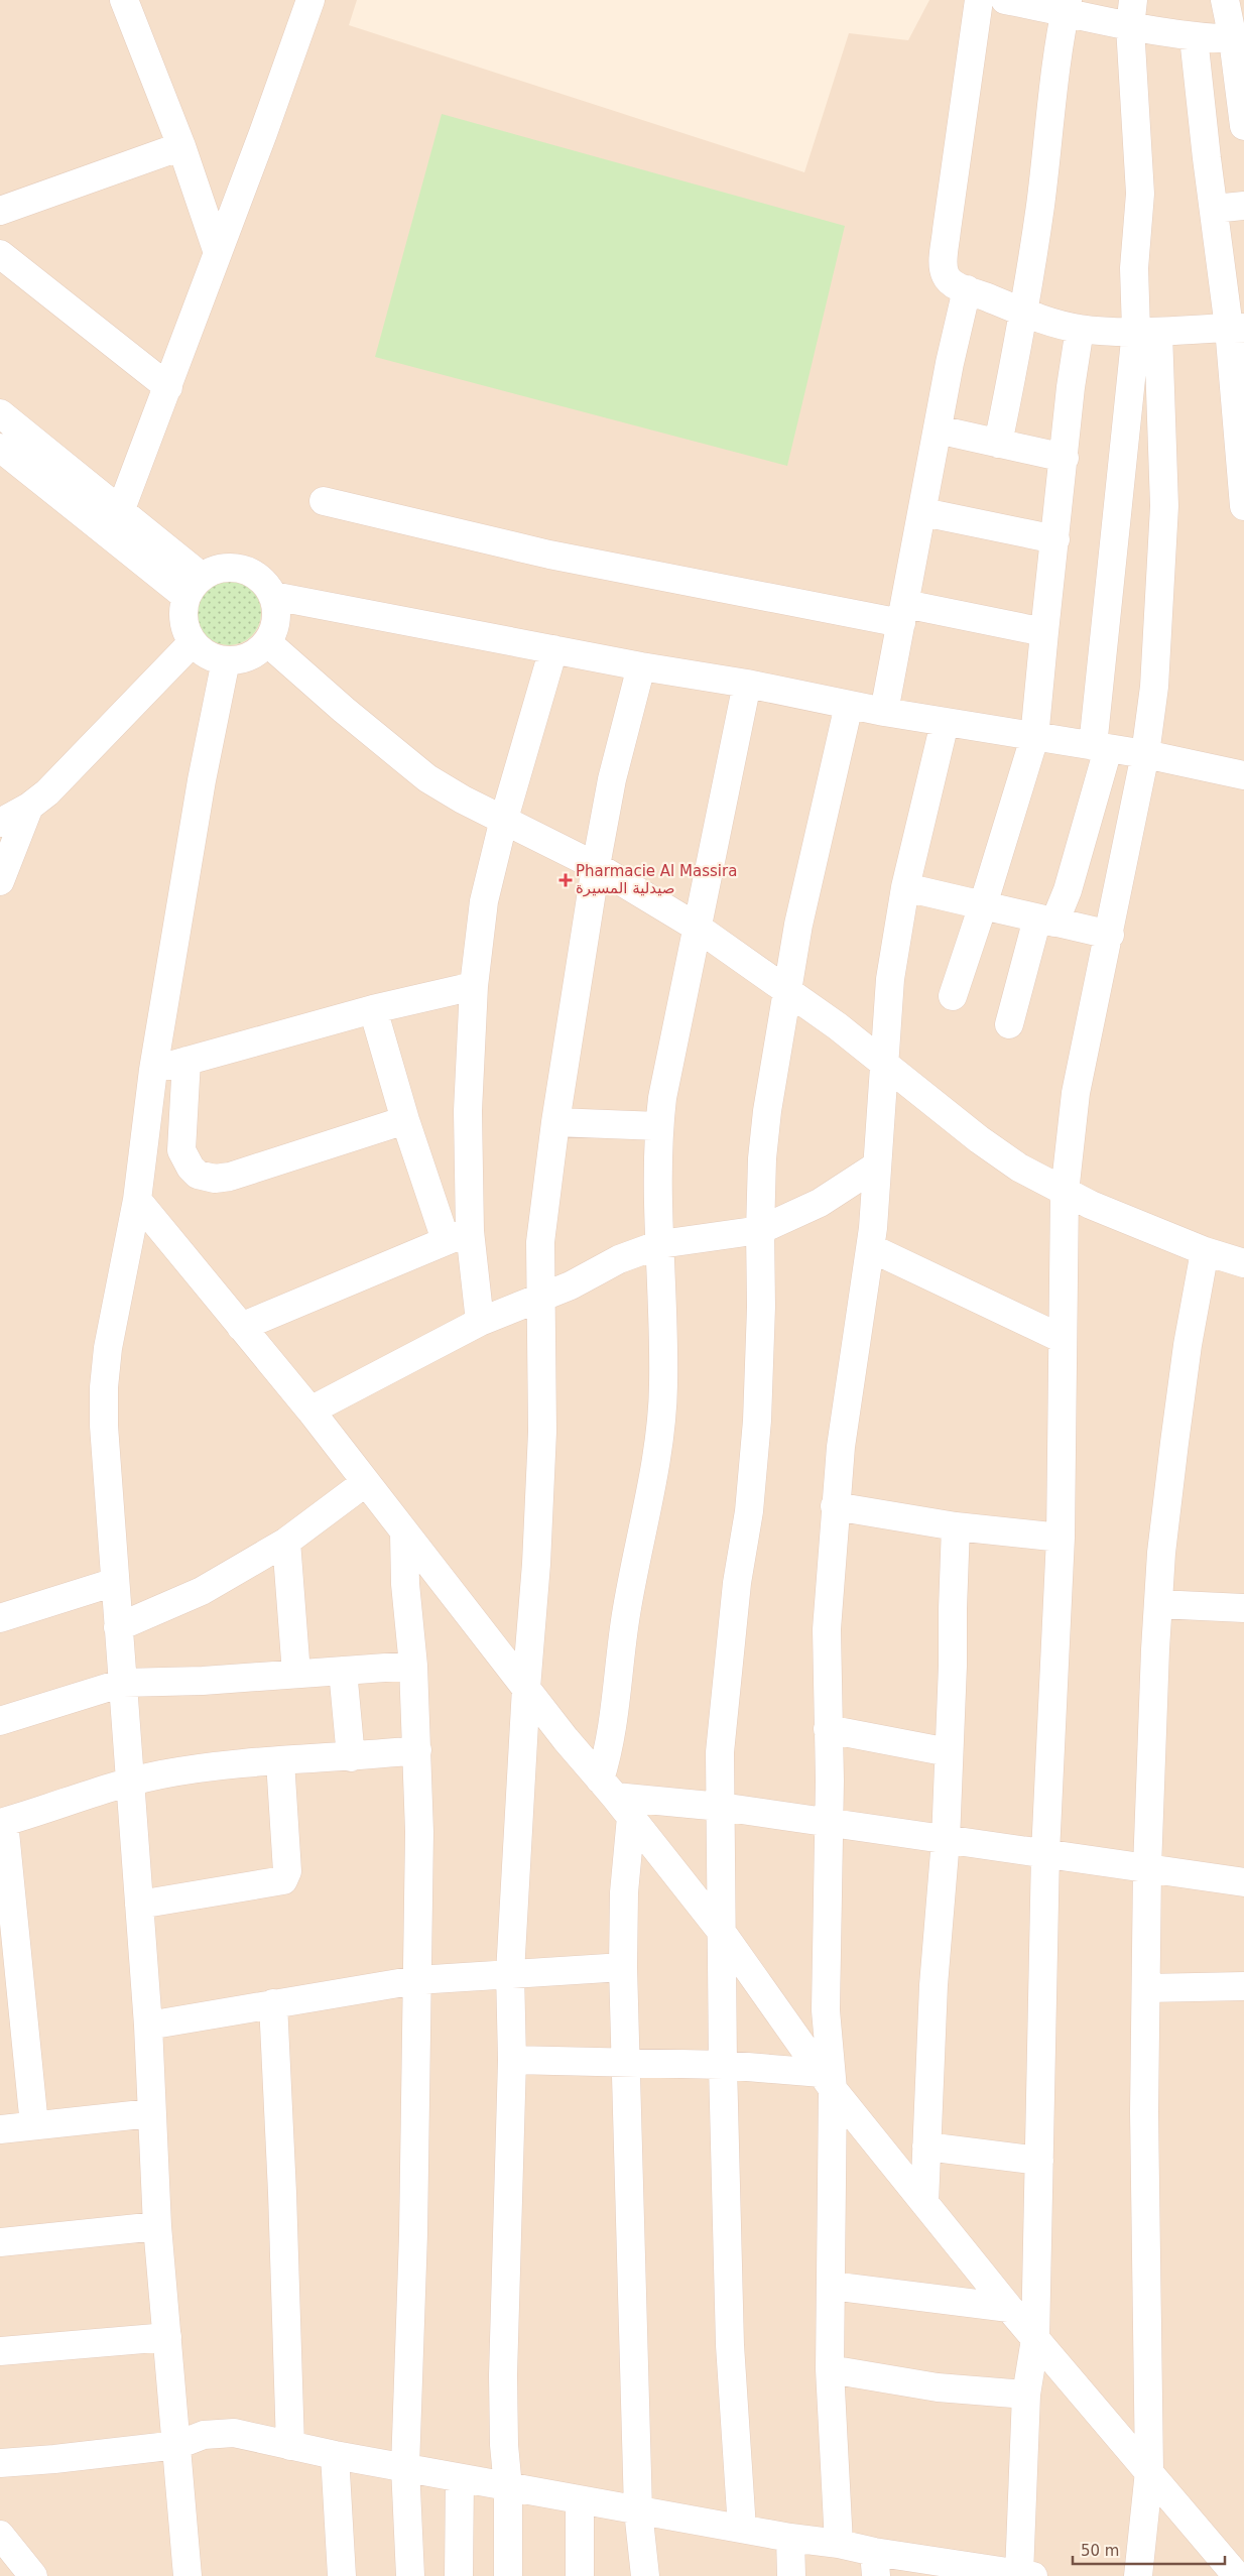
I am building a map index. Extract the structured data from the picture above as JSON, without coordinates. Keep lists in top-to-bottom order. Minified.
{"places":{"health":["Pharmacie Al Massira صيدلية المسيرة"]},"scale_bar":"50 m"}
